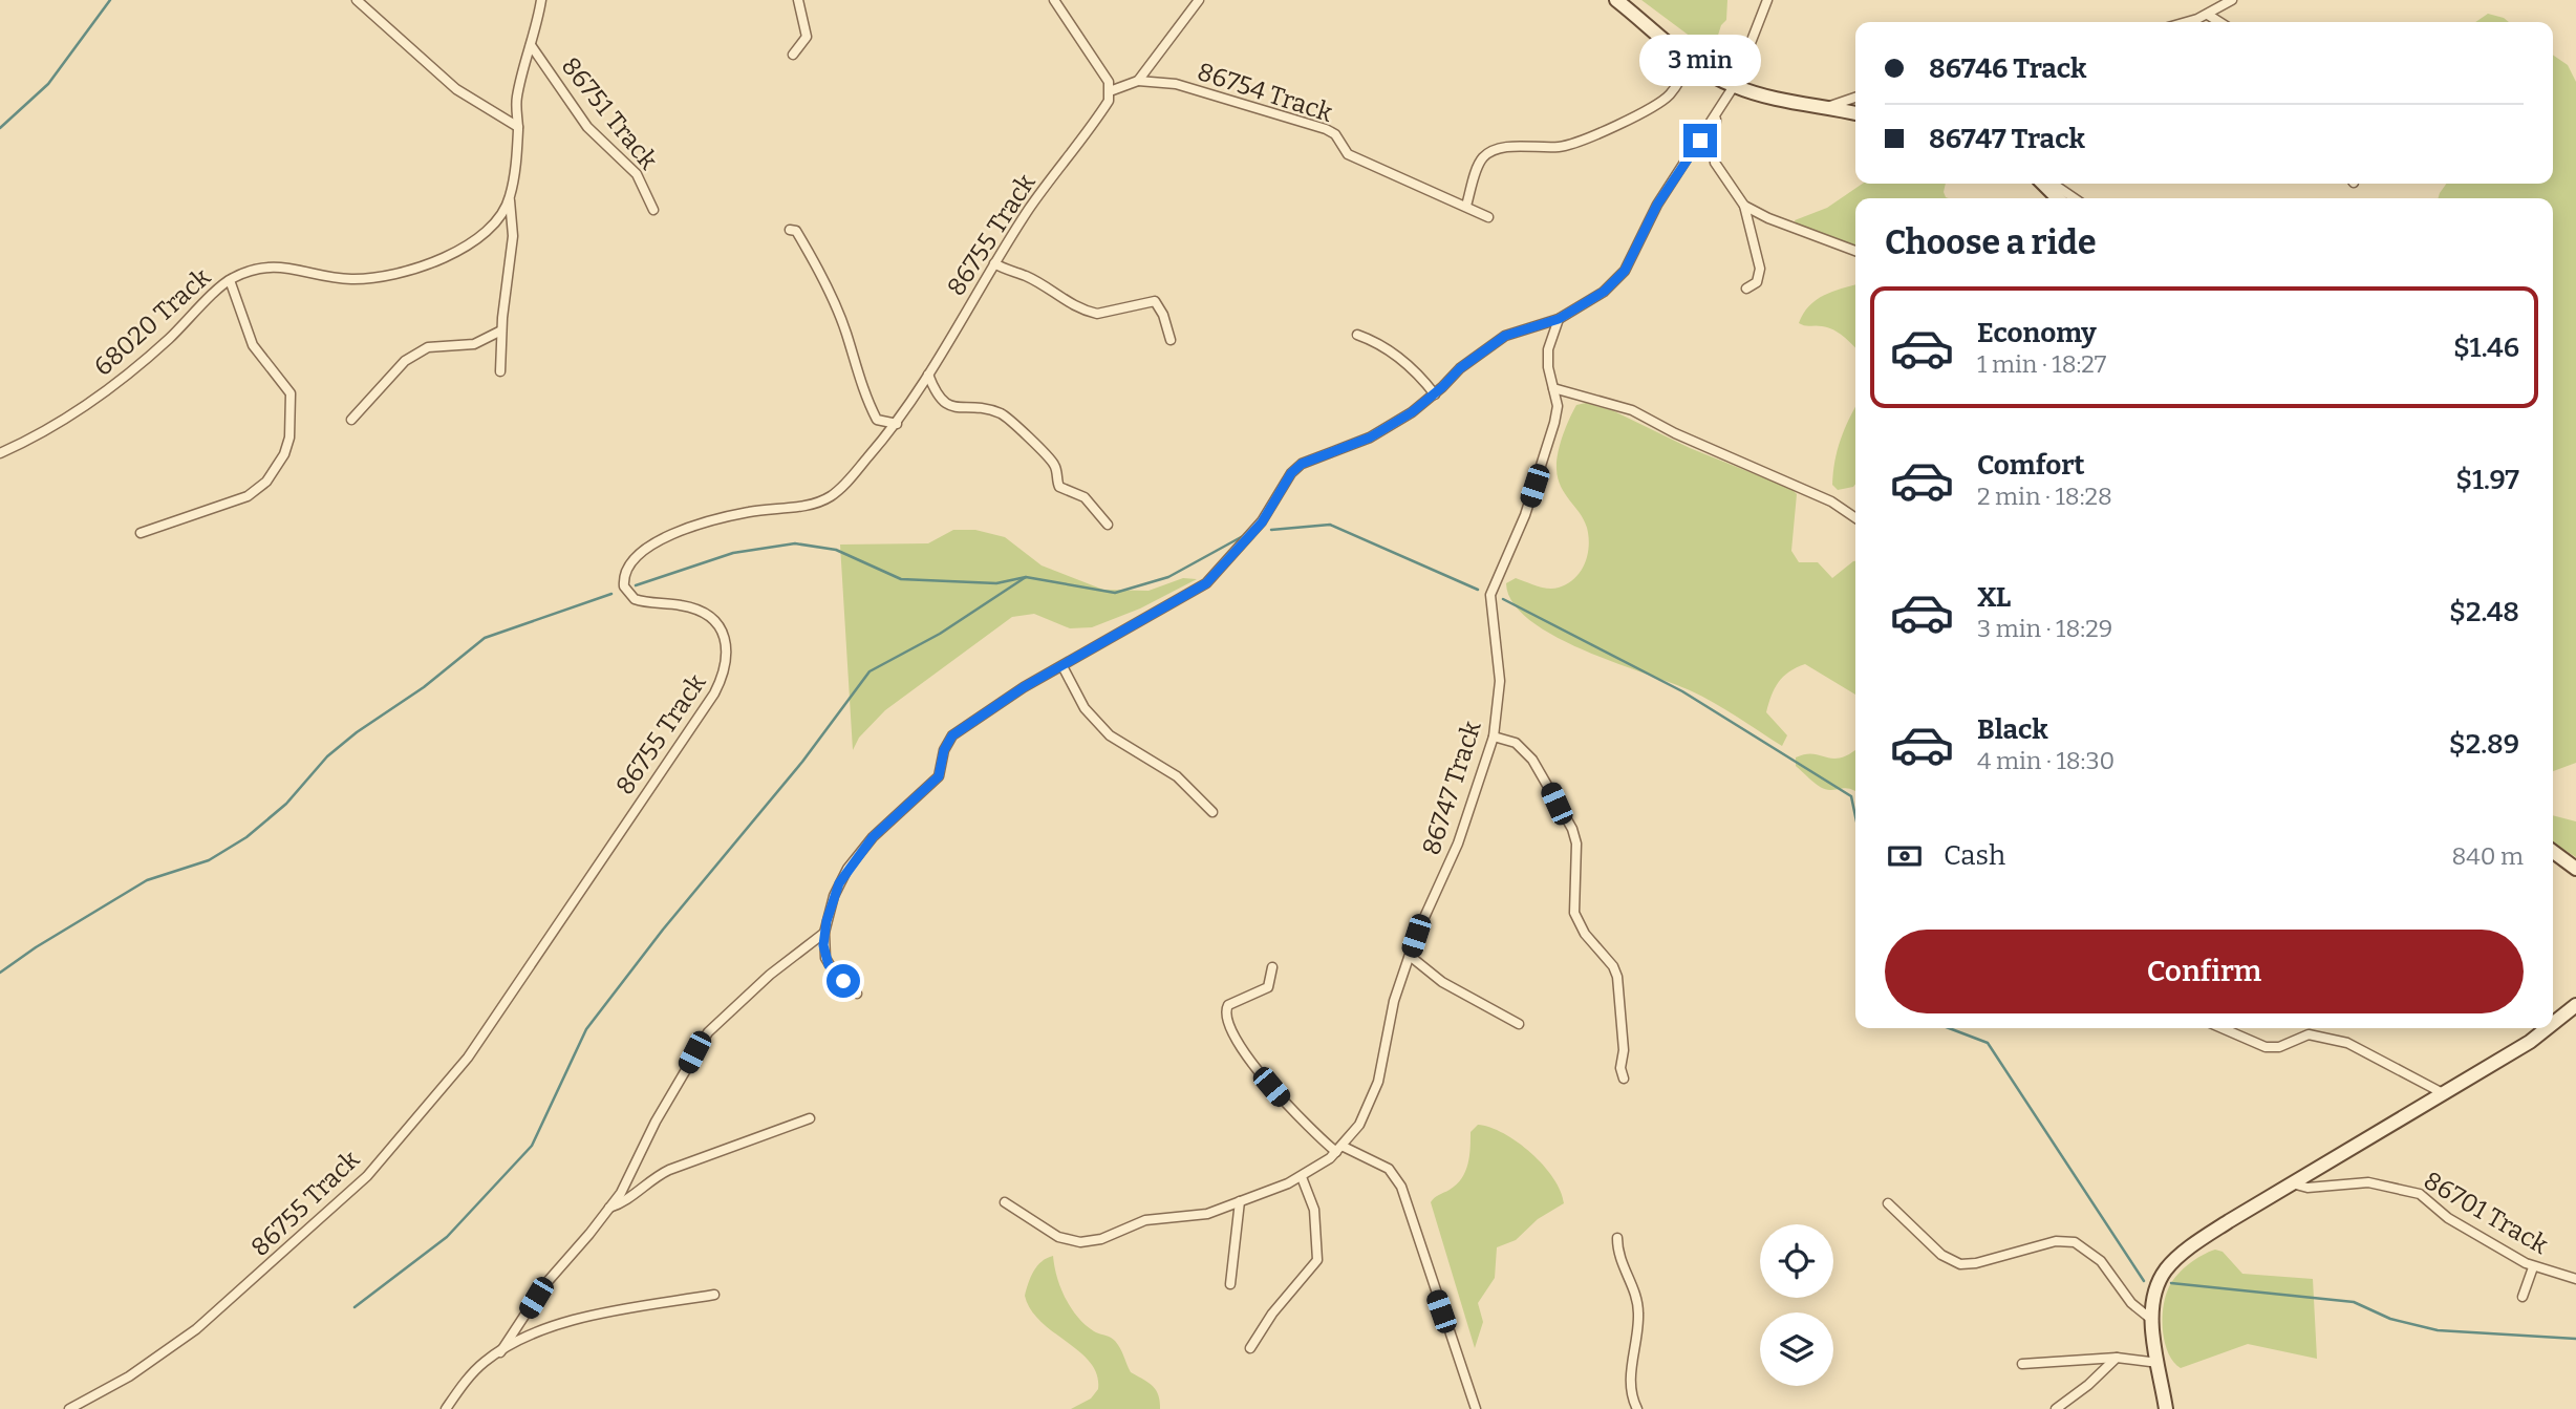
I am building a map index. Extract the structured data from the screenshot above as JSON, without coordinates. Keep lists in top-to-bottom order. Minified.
{"streets":{"street":["86754 Track","86751 Track","86755 Track","68020 Track","86747 Track","86701 Track"]},"page":{"banner":["86746 Track","86747 Track"],"bubble":"3 min","heading":"Choose a ride","list":[{"name":"Economy","note":"1 min · 18:27","value":"$1.46"},{"name":"Comfort","note":"2 min · 18:28","value":"$1.97"},{"name":"XL","note":"3 min · 18:29","value":"$2.48"},{"name":"Black","note":"4 min · 18:30","value":"$2.89"}],"pay":["Cash","840 m"],"buttons":"Confirm"}}
